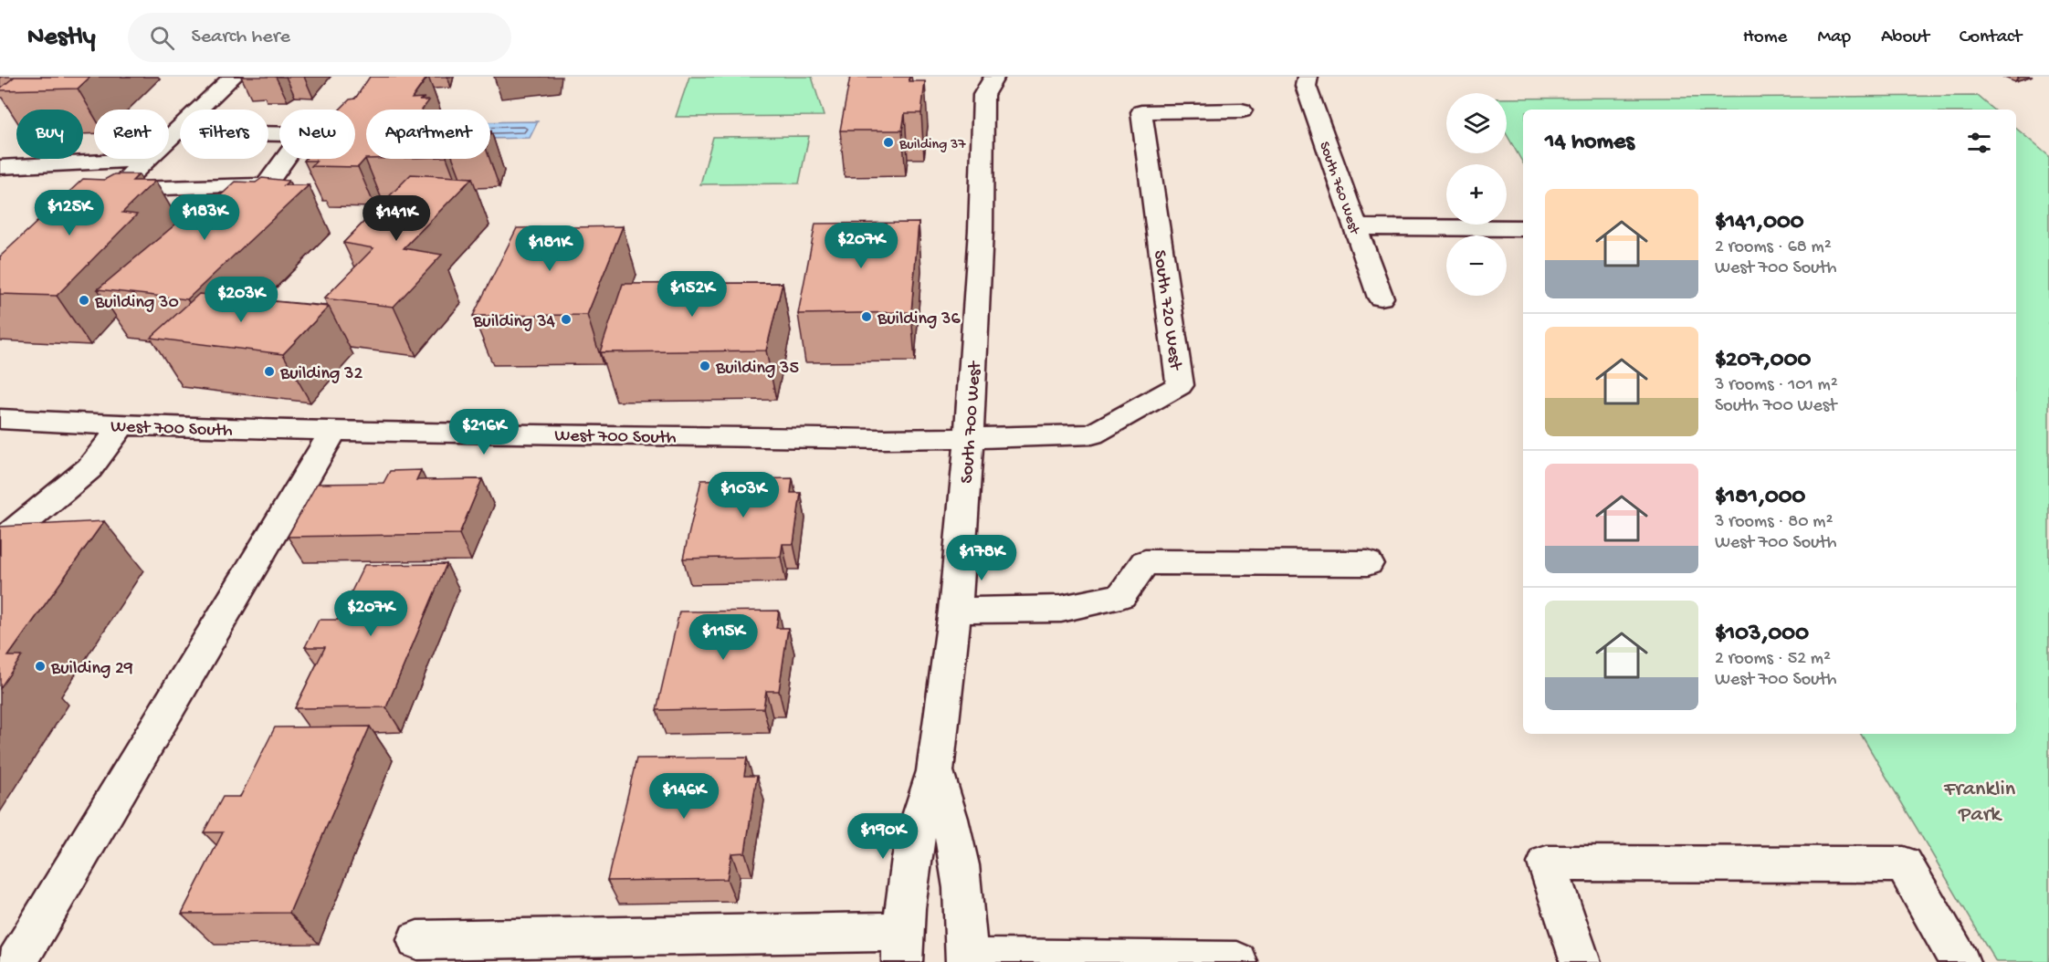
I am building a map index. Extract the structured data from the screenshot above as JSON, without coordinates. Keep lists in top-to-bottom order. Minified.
{"streets":{"street":["South 760 West","South 720 West","South 700 West","West 700 South"]},"crossings":[["South 720 West","South 700 West"],["South 720 West","West 700 South"],["South 700 West","West 700 South"]],"parks":["Franklin Park"],"places":["Building 37","Building 30","Building 36","Building 34","Building 35","Building 32","Building 29"],"page":{"header":"Nestly","search":"Search here","nav":["Home","Map","About","Contact"],"map_buttons":["+","−"],"chip":["Buy","Rent","Filters","New","Apartment"],"heading":"14 homes","list":[{"name":"$141,000","note":"2 rooms · 68 m² · West 700 South"},{"name":"$207,000","note":"3 rooms · 101 m² · South 700 West"},{"name":"$181,000","note":"3 rooms · 80 m² · West 700 South"},{"name":"$103,000","note":"2 rooms · 52 m² · West 700 South"}],"price":["$125K","$183K","$141K","$207K","$181K","$152K","$203K","$216K","$103K","$178K","$207K","$115K","$146K","$190K"]}}
